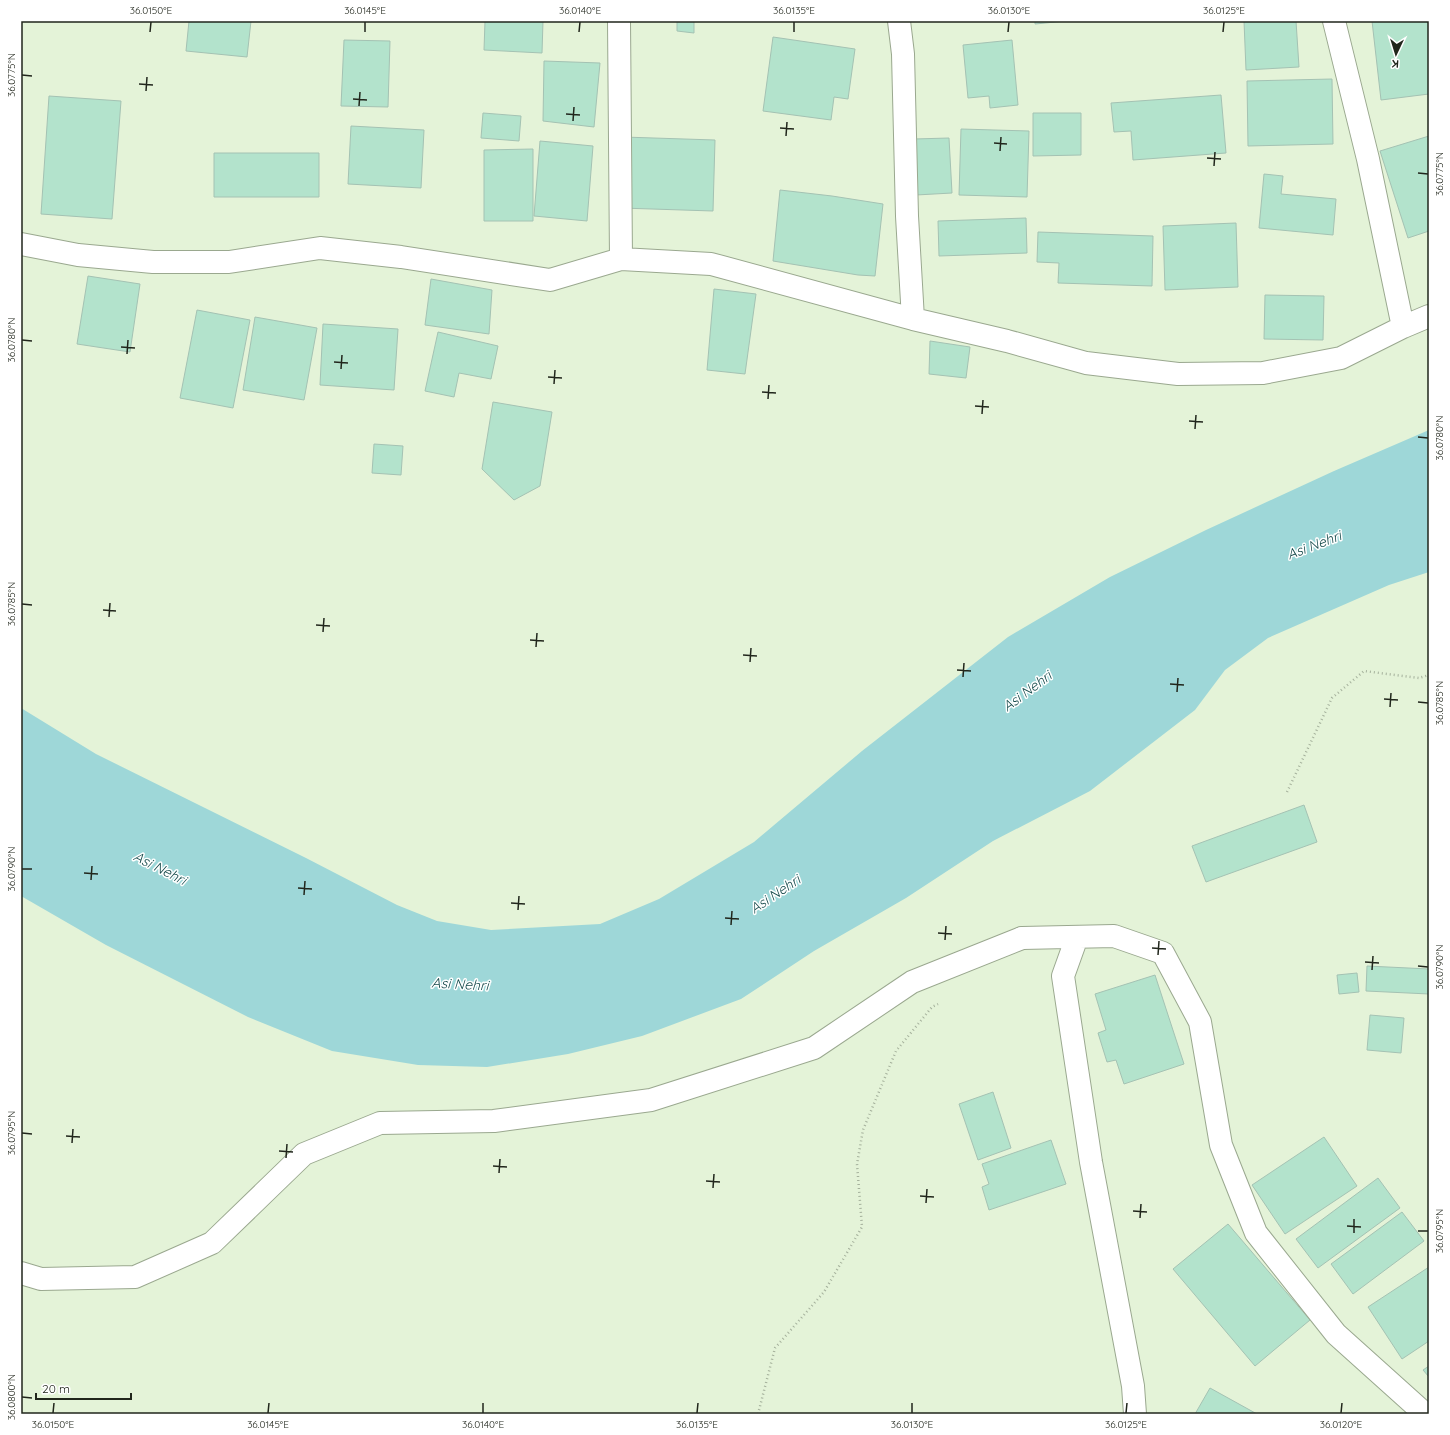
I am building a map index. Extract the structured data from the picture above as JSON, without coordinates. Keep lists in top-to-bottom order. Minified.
{"water":["Asi Nehri"],"scale_bar":"20 m","north":"bottom","coordinates":["36.0150°E","36.0145°E","36.0140°E","36.0135°E","36.0130°E","36.0125°E","36.0775°N","36.0780°N","36.0785°N","36.0790°N","36.0795°N","36.0800°N","36.0120°E"]}
